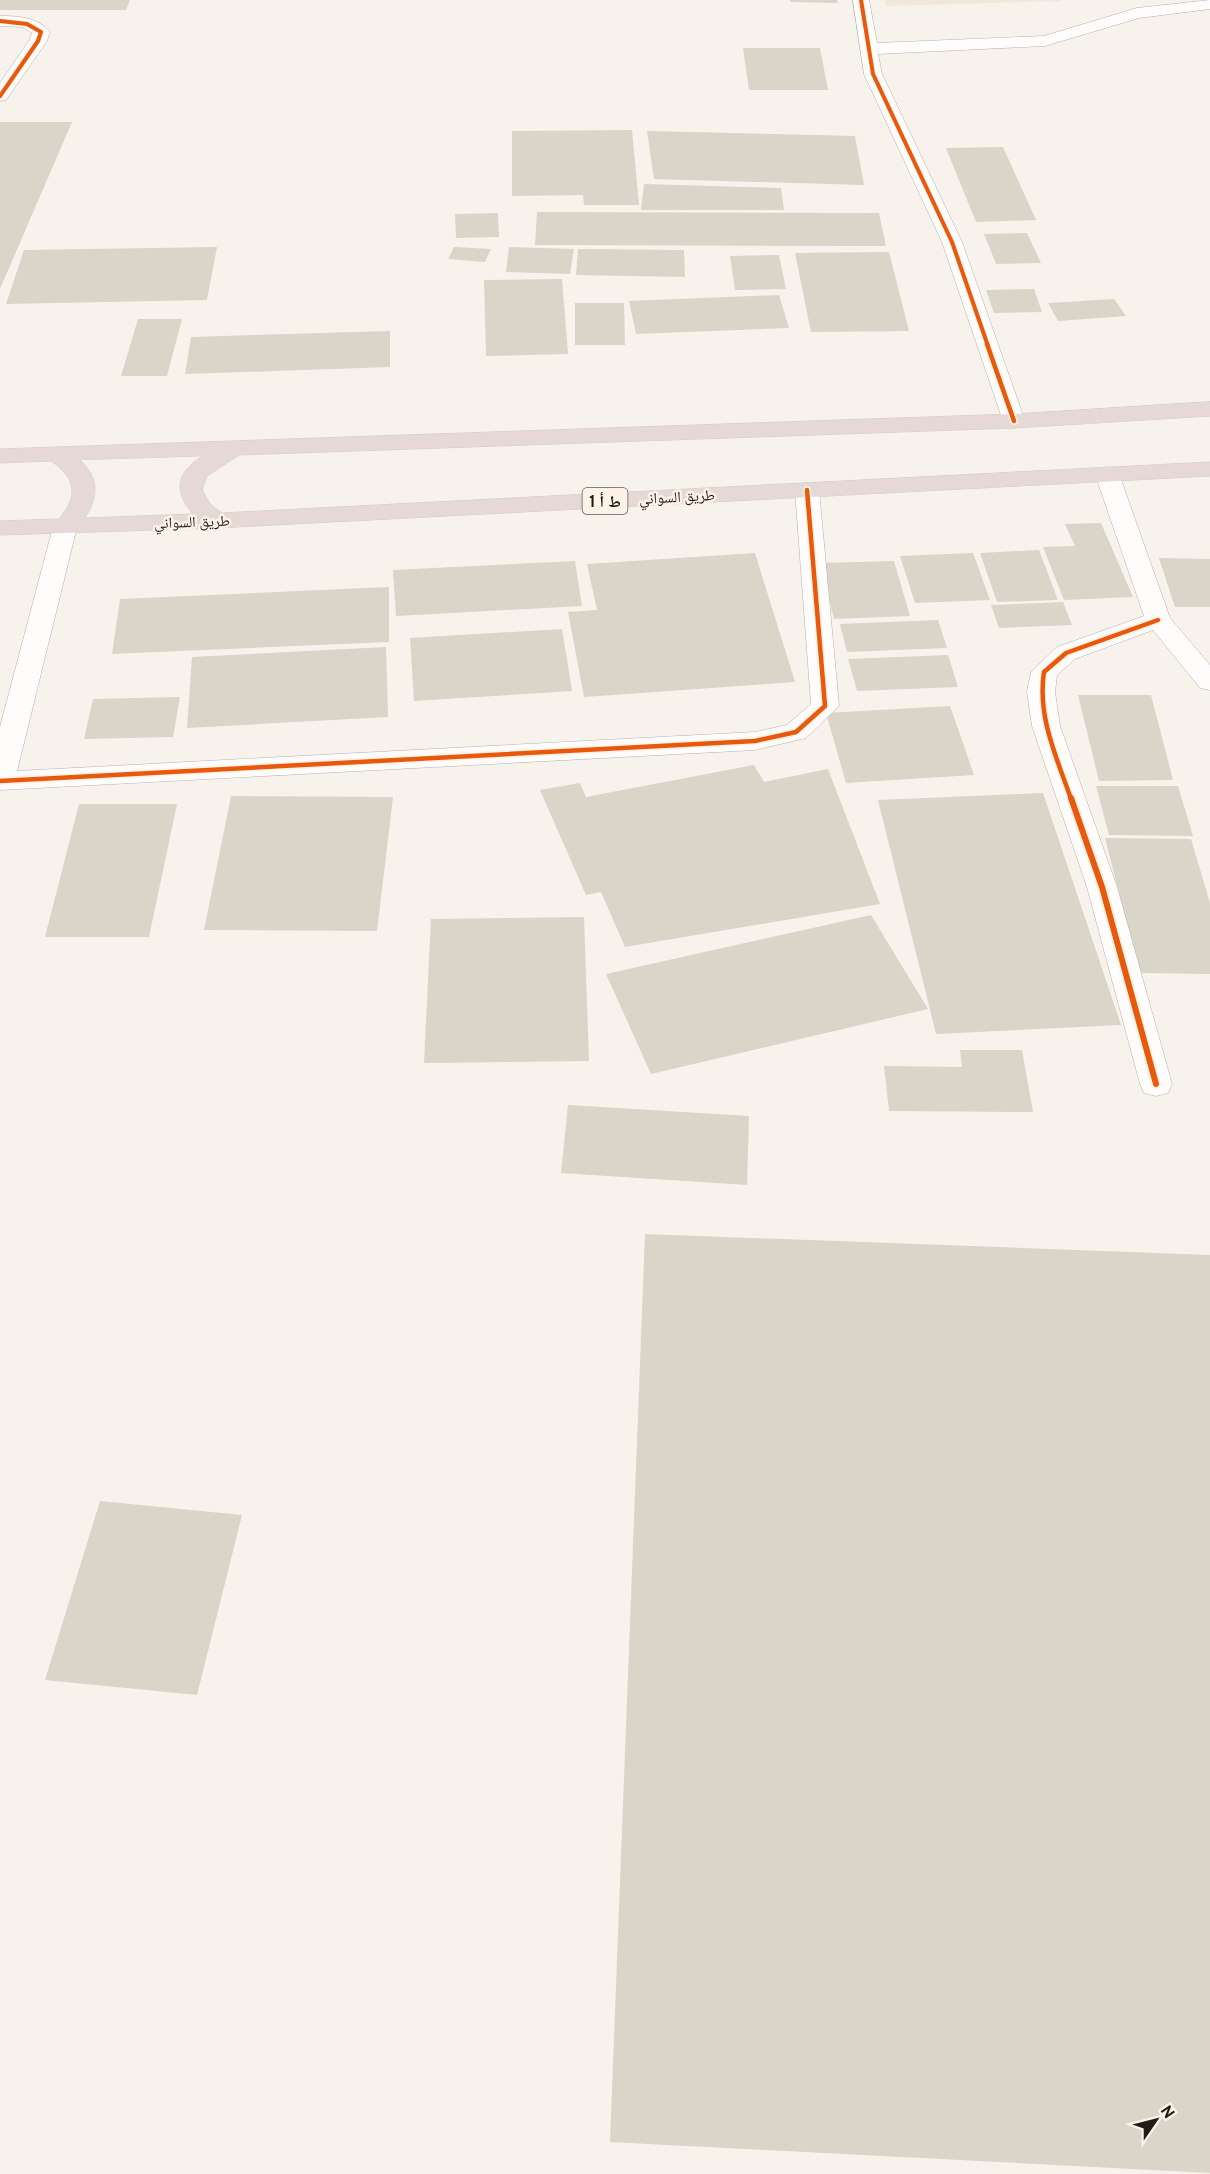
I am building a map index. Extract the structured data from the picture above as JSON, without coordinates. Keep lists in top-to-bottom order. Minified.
{"streets":{"highway":["طريق السواني","ط أ 1"]},"north":"top right"}
